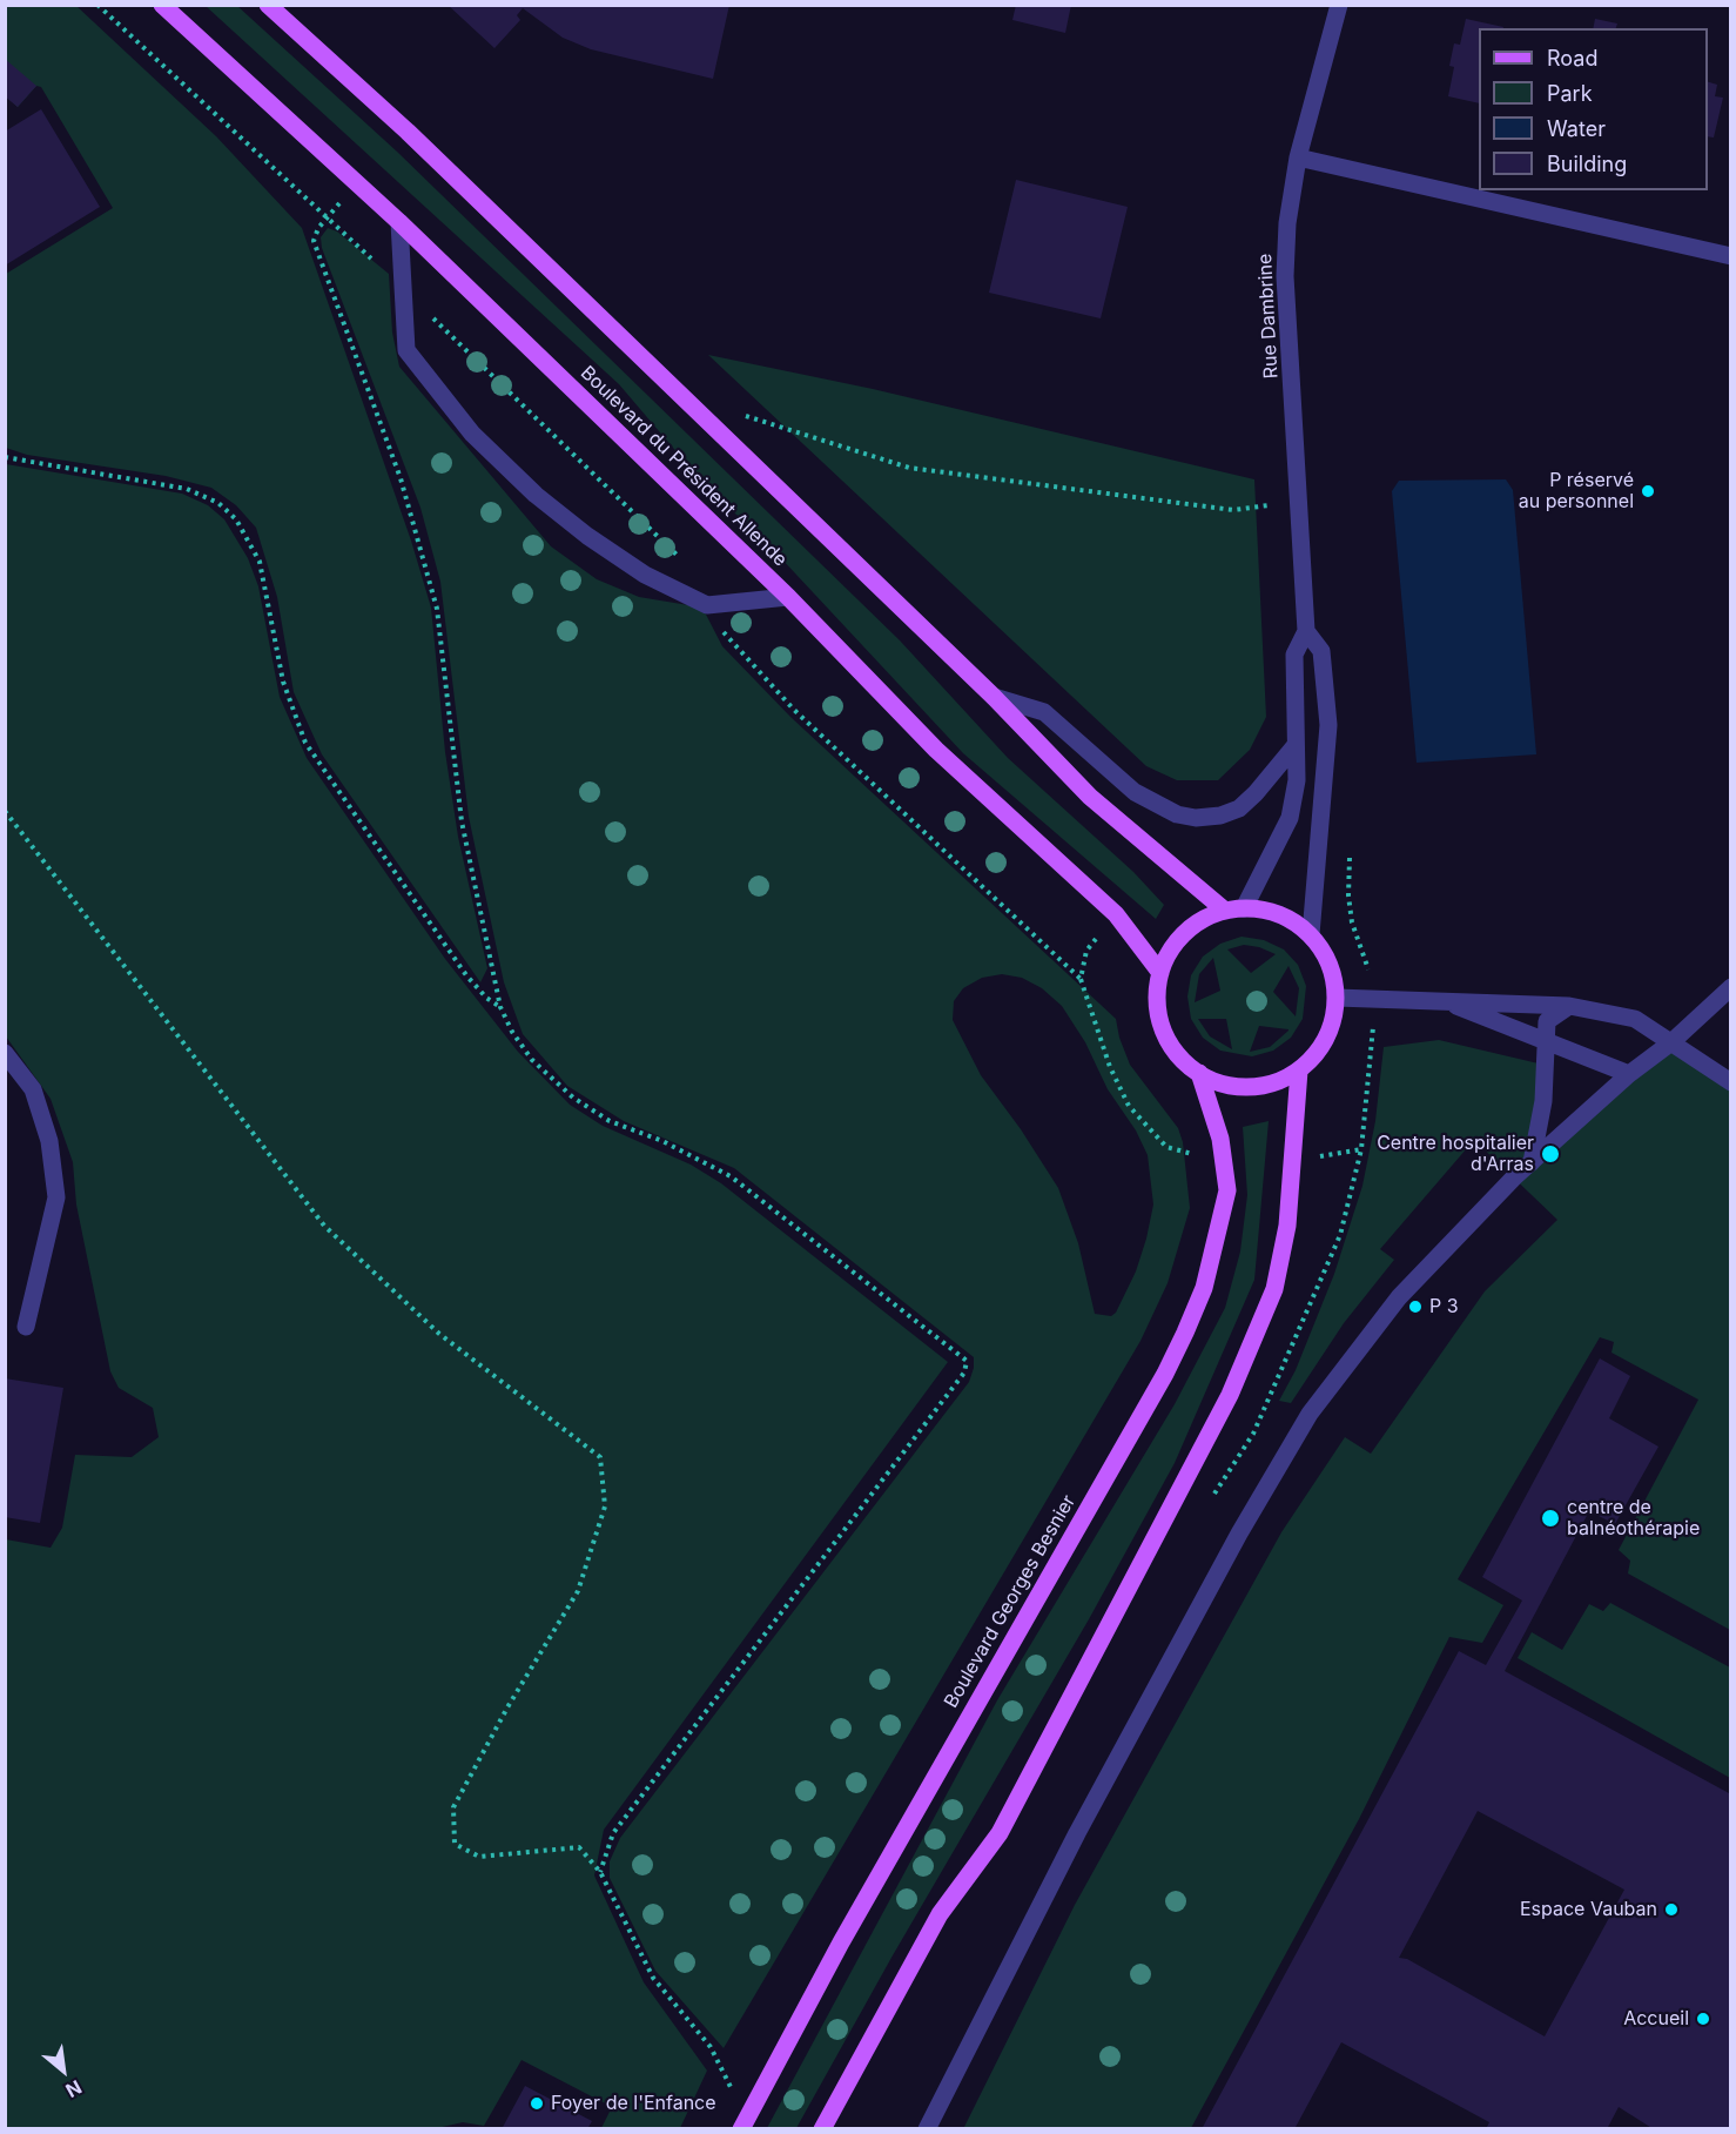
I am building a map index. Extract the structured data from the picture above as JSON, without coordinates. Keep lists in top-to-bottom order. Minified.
{"streets":{"main road":["Boulevard du Président Allende","Boulevard Georges Besnier"],"street":["Rue Dambrine"]},"crossings":[["Rue Dambrine","Boulevard du Président Allende"],["Rue Dambrine","Boulevard Georges Besnier"],["Boulevard du Président Allende","Boulevard Georges Besnier"]],"places":["P réservé au personnel","Centre hospitalier d'Arras","P 3","centre de balnéothérapie","Espace Vauban","Accueil","Foyer de l'Enfance"],"legend":["Road","Park","Water","Building"],"north":"bottom right"}
